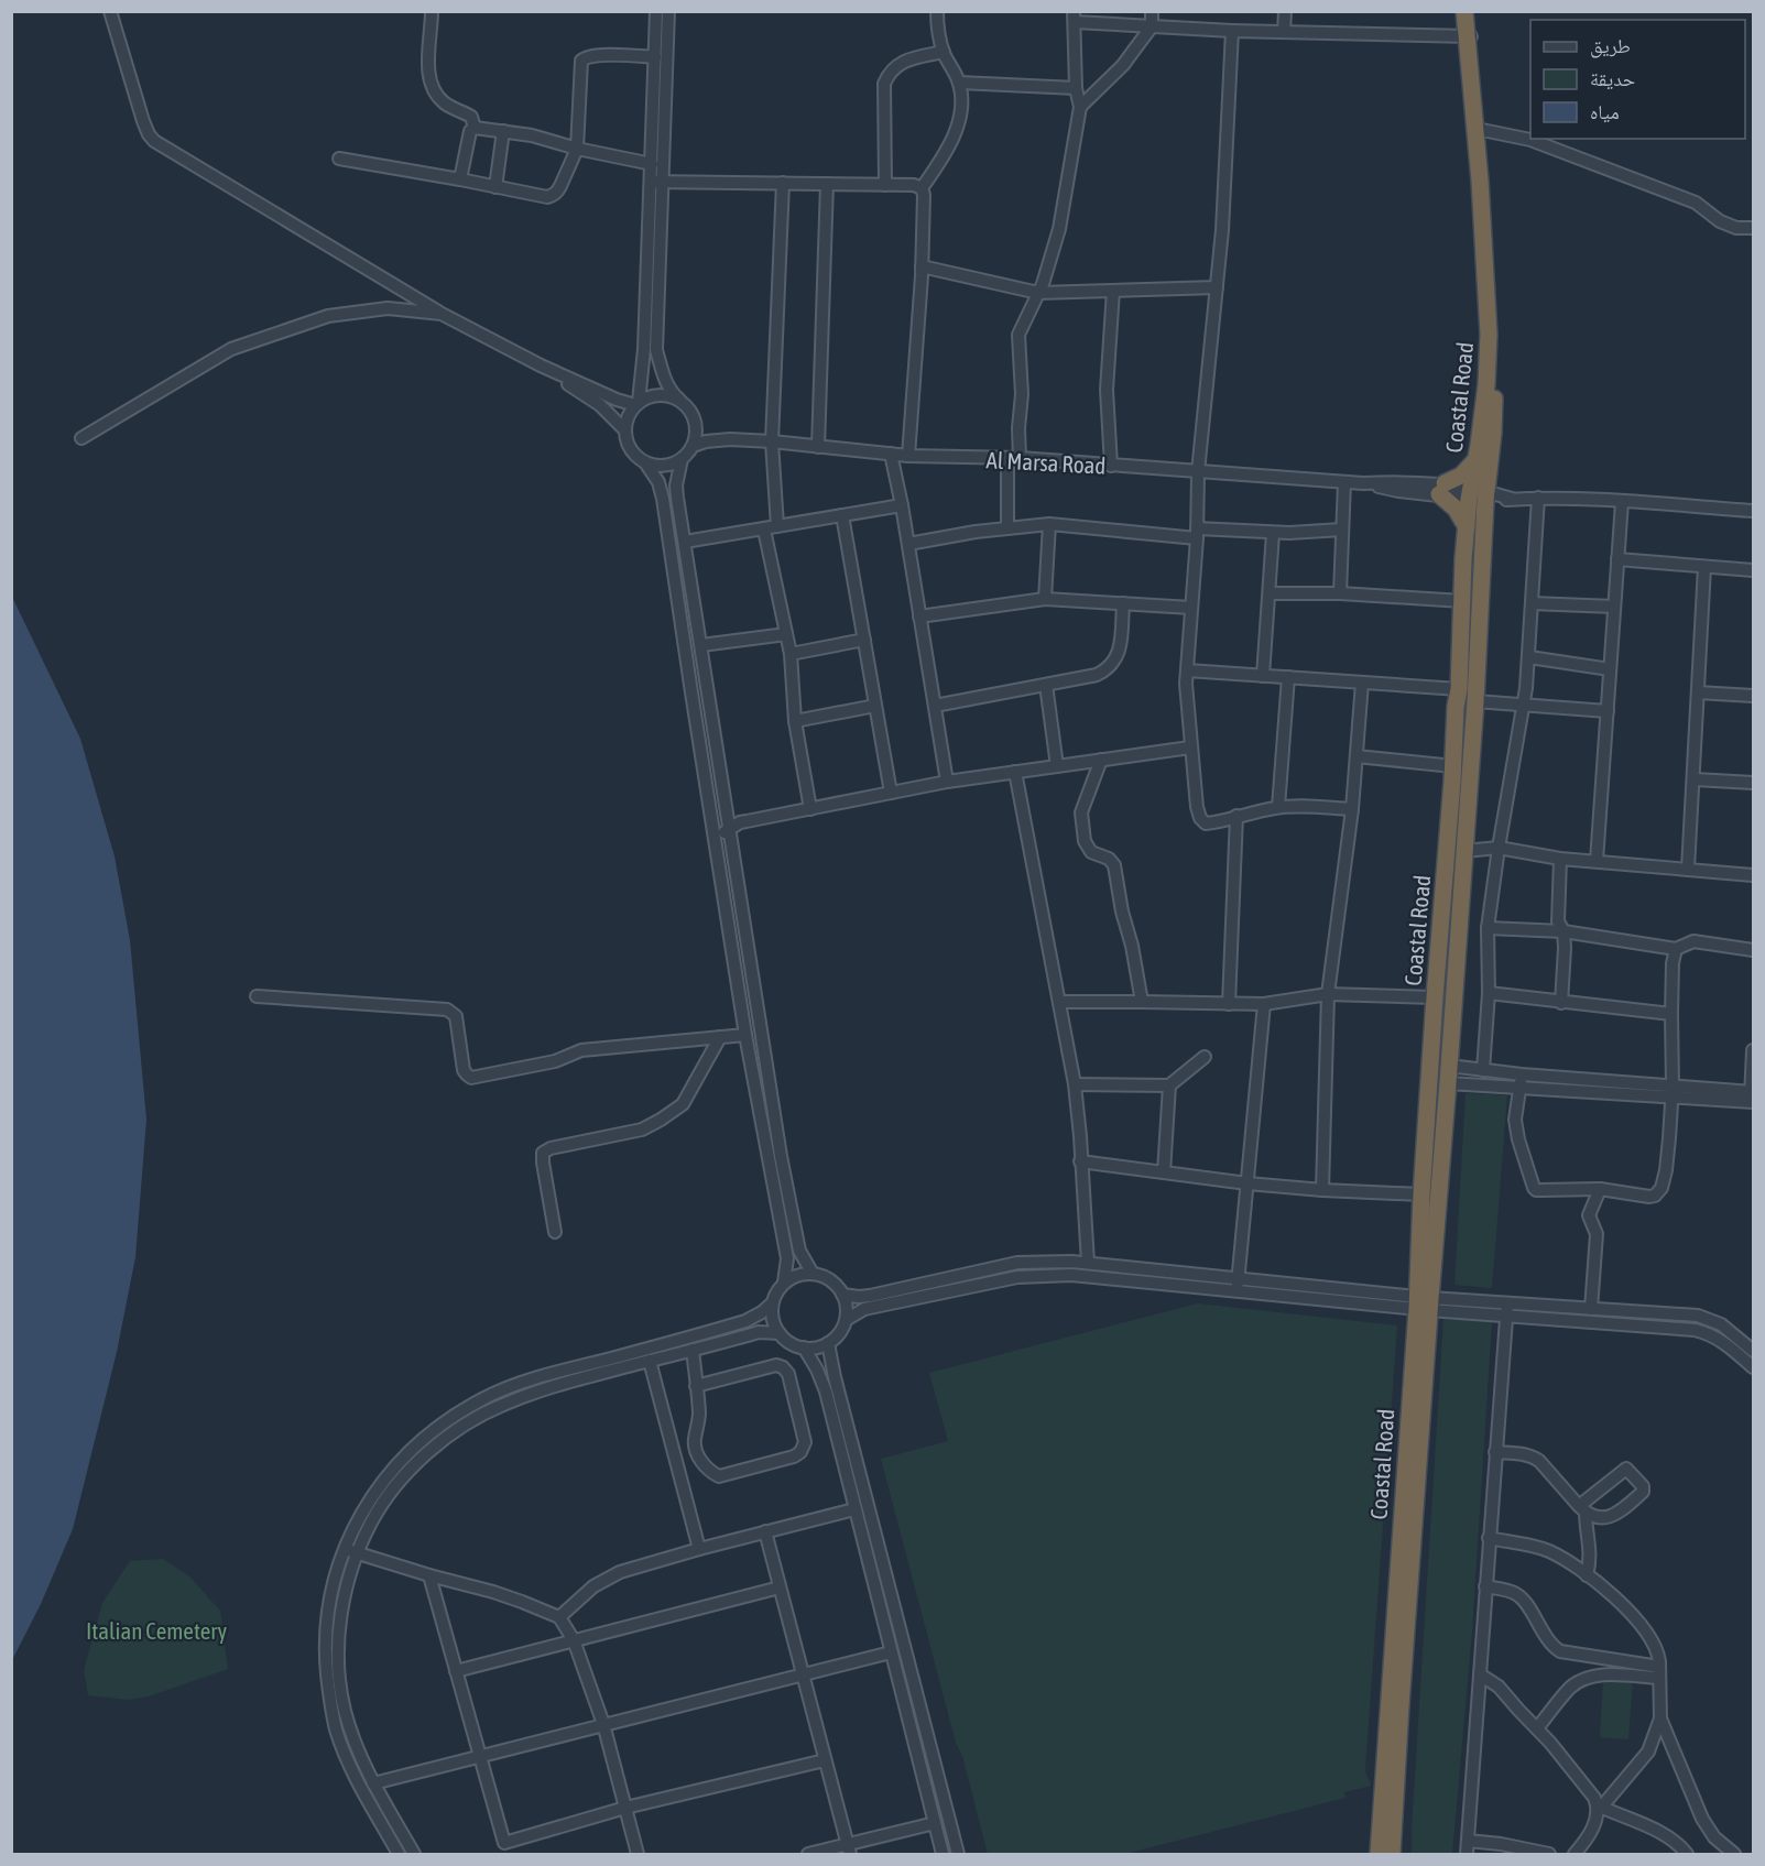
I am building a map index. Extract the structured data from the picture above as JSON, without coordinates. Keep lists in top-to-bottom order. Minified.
{"streets":{"highway":["Coastal Road"],"street":["Al Marsa Road"]},"crossings":[["Coastal Road","Al Marsa Road"]],"parks":["Italian Cemetery"],"legend":["طريق","حديقة","مياه"]}
